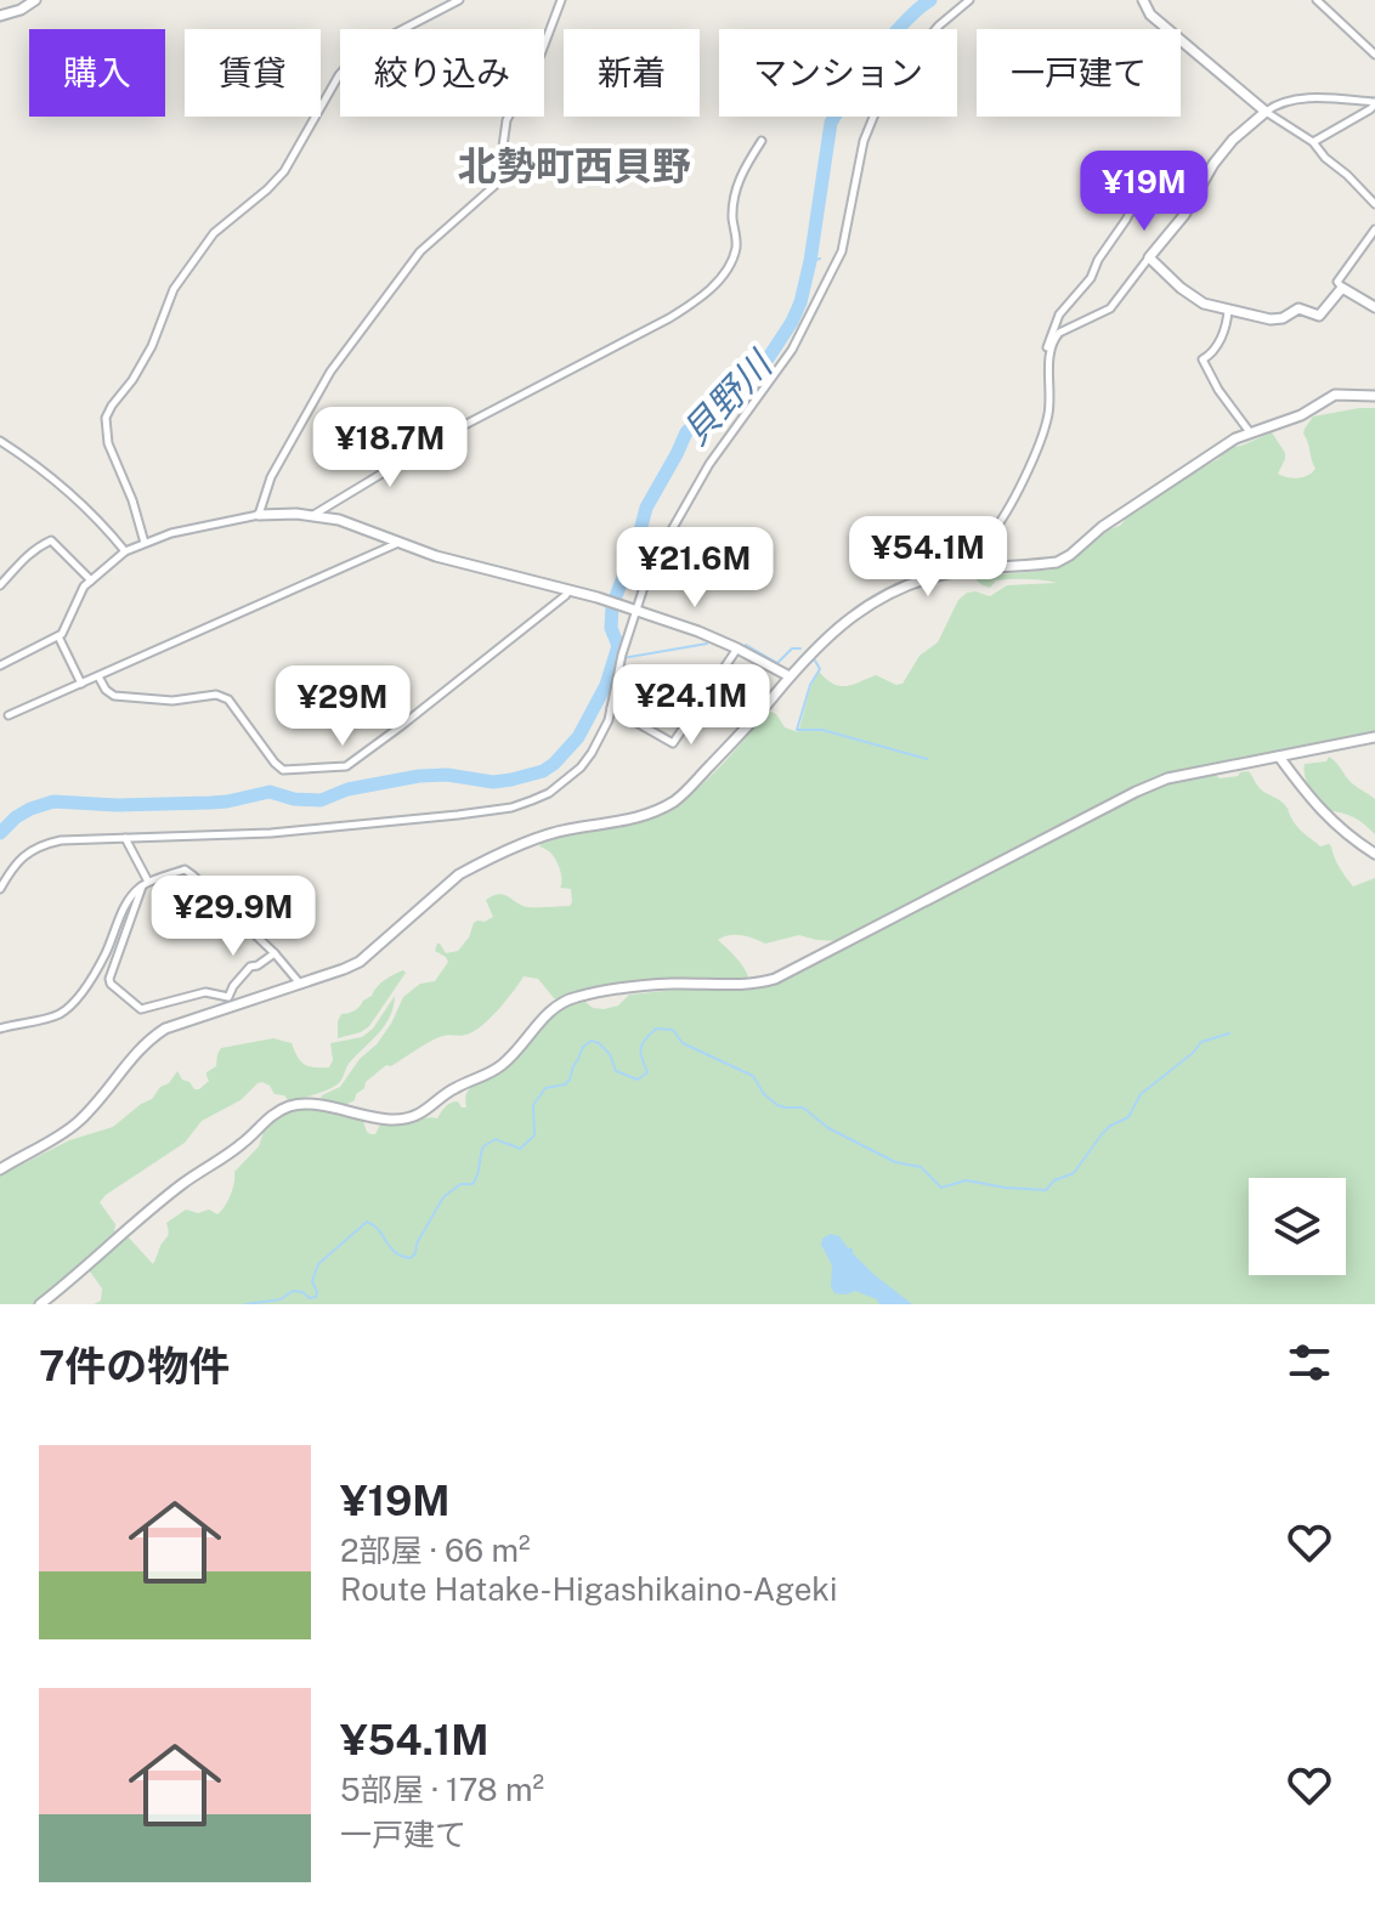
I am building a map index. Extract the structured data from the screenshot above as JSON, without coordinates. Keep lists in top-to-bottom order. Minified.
{"districts":["北勢町西貝野"],"water":["貝野川"],"page":{"chip":["購入","賃貸","絞り込み","新着","マンション","一戸建て"],"price":["¥19M","¥18.7M","¥54.1M","¥21.6M","¥24.1M","¥29M","¥29.9M"],"heading":"7件の物件","list":[{"name":"¥19M","note":"2部屋 · 66 m² · Route Hatake-Higashikaino-Ageki"},{"name":"¥54.1M","note":"5部屋 · 178 m² · 一戸建て"}]}}
